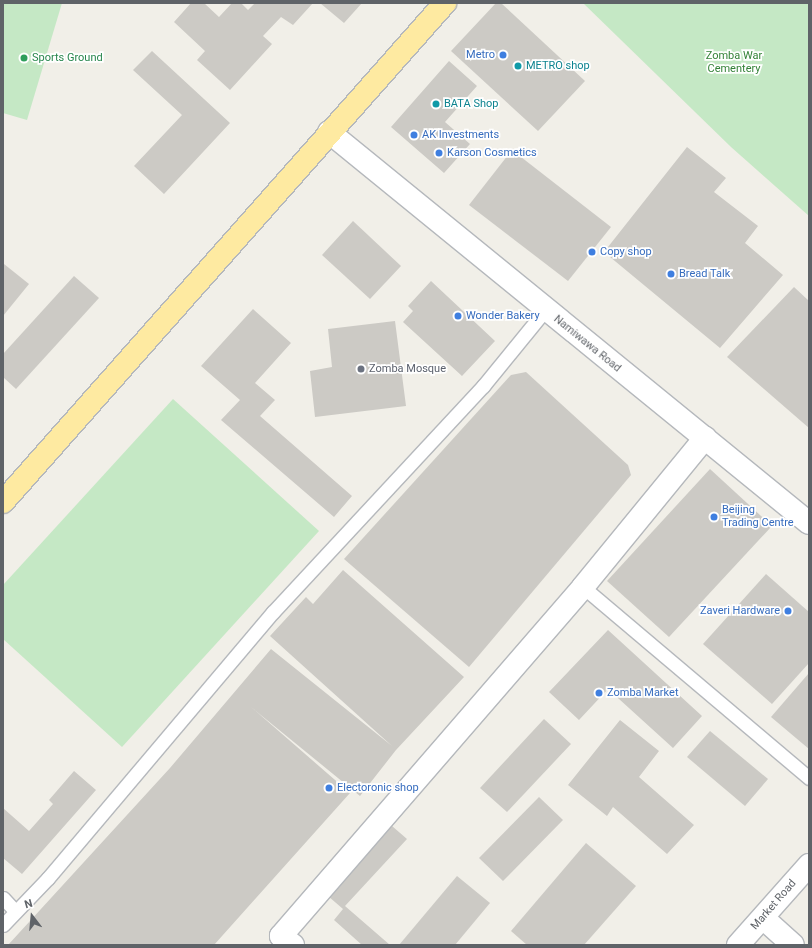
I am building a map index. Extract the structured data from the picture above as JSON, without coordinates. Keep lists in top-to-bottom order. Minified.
{"streets":{"street":["Namiwawa Road","Market Road"]},"parks":["Zomba War Cementery"],"places":["Metro","Sports Ground","METRO shop","BATA Shop","AK Investments","Karson Cosmetics","Copy shop","Bread Talk","Wonder Bakery","Zomba Mosque","Beijing Trading Centre","Zaveri Hardware","Zomba Market","Electoronic shop"],"north":"top"}
